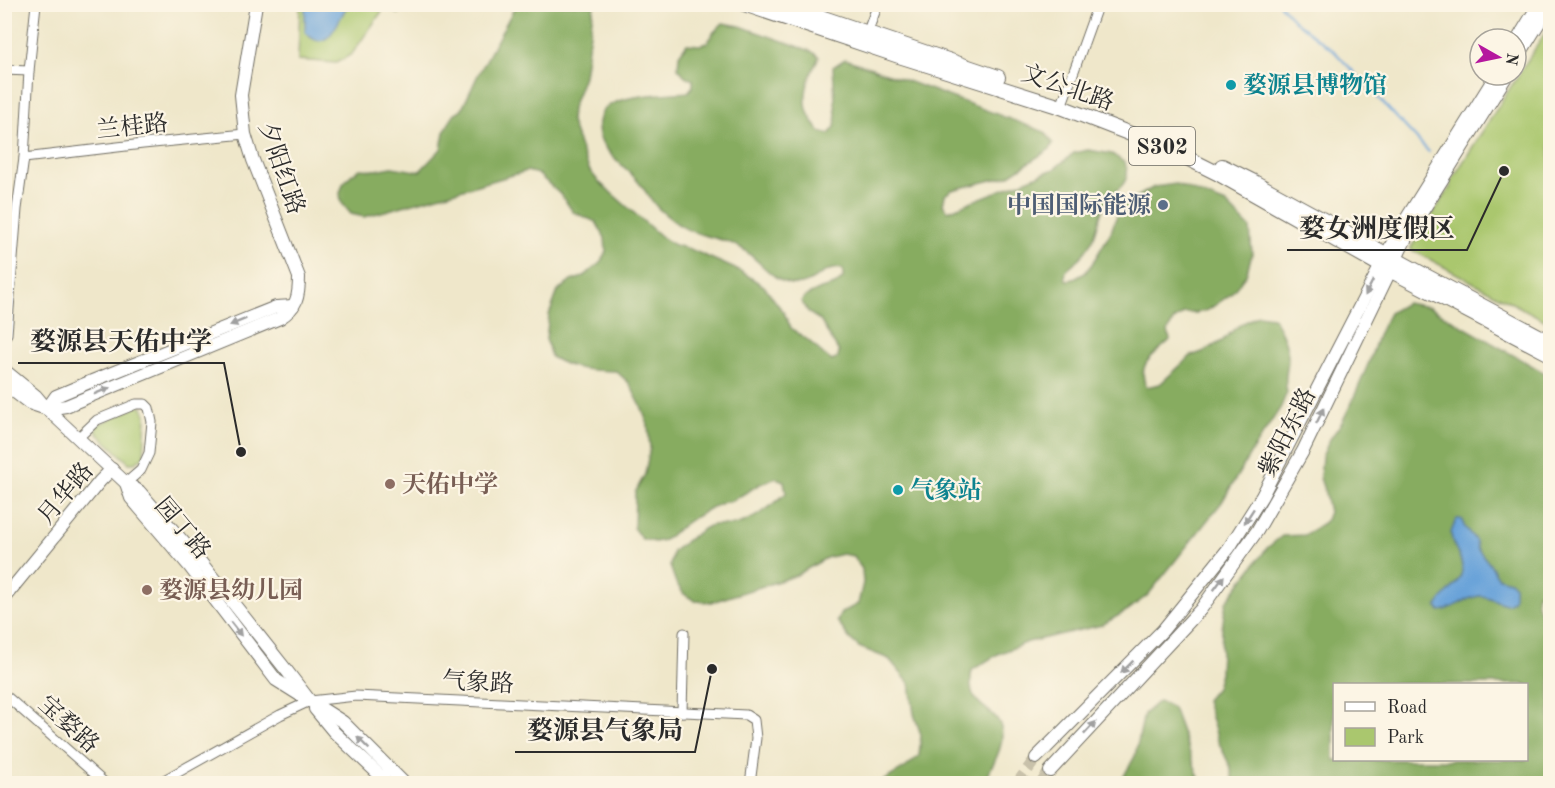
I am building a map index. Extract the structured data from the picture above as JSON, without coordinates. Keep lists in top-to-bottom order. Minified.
{"streets":{"main road":["文公北路","S302","夕阳红路","紫阳东路","月华路","园丁路"],"street":["兰桂路","气象路","宝婺路"]},"crossings":[["文公北路","紫阳东路"],["兰桂路","夕阳红路"],["夕阳红路","园丁路"],["月华路","园丁路"],["园丁路","气象路"]],"places":["婺源县博物馆","婺女洲度假区","中国国际能源","婺源县天佑中学","天佑中学","气象站","婺源县幼儿园","婺源县气象局"],"legend":["Road","Park"],"north":"right"}
